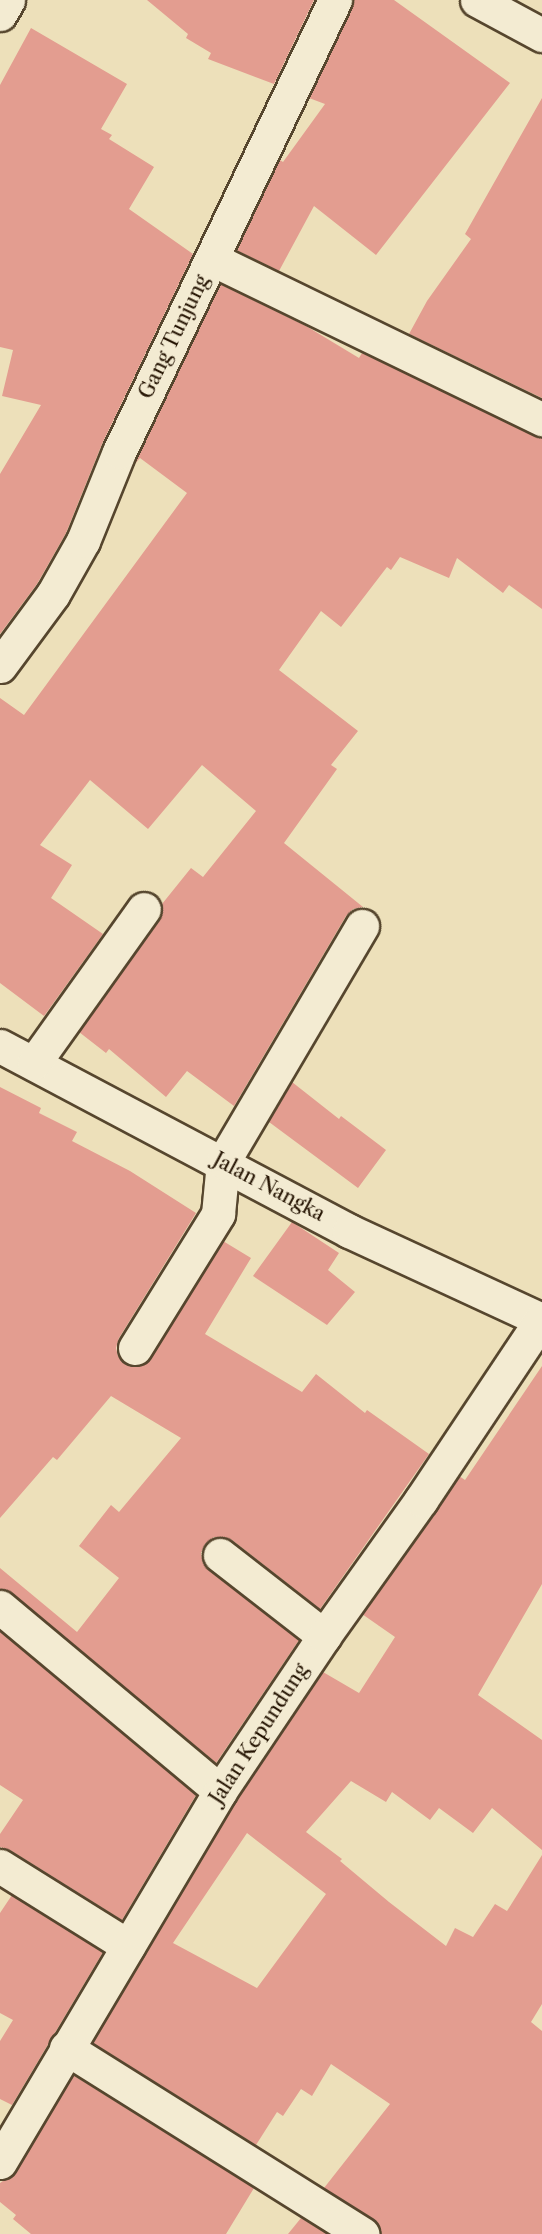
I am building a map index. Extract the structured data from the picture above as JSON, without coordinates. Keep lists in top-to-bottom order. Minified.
{"streets":{"street":["Gang Tunjung","Jalan Nangka","Jalan Kepundung"]},"crossings":[["Jalan Nangka","Jalan Kepundung"]]}
